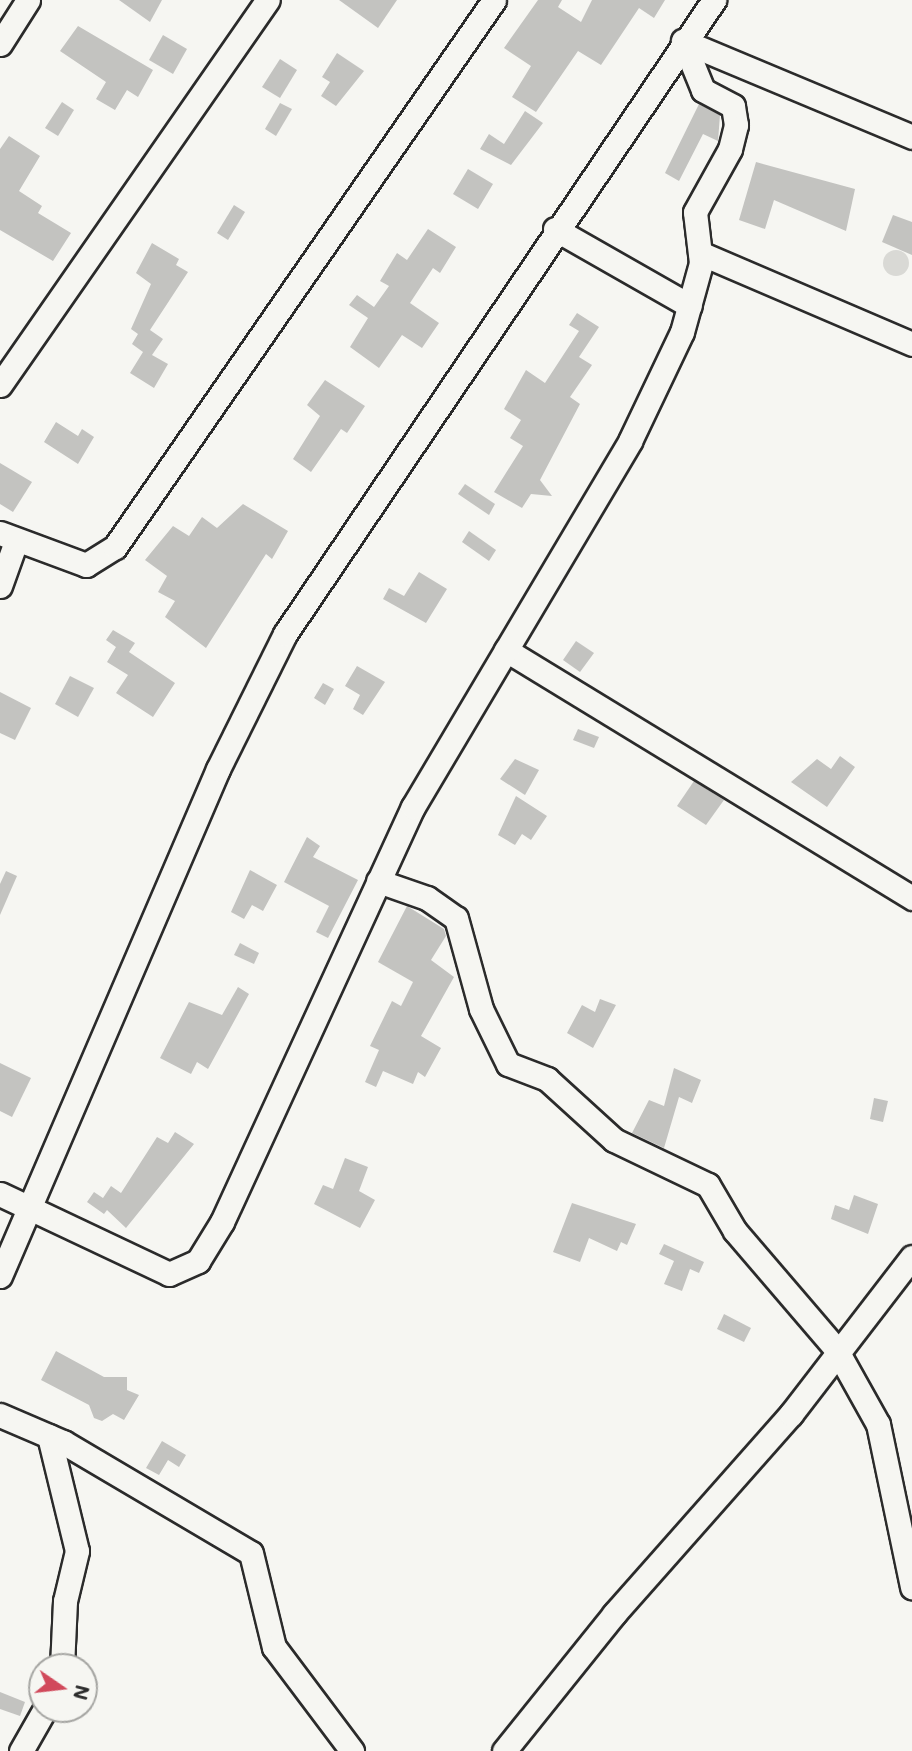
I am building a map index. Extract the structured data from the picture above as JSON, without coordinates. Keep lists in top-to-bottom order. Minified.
{"north":"right"}
